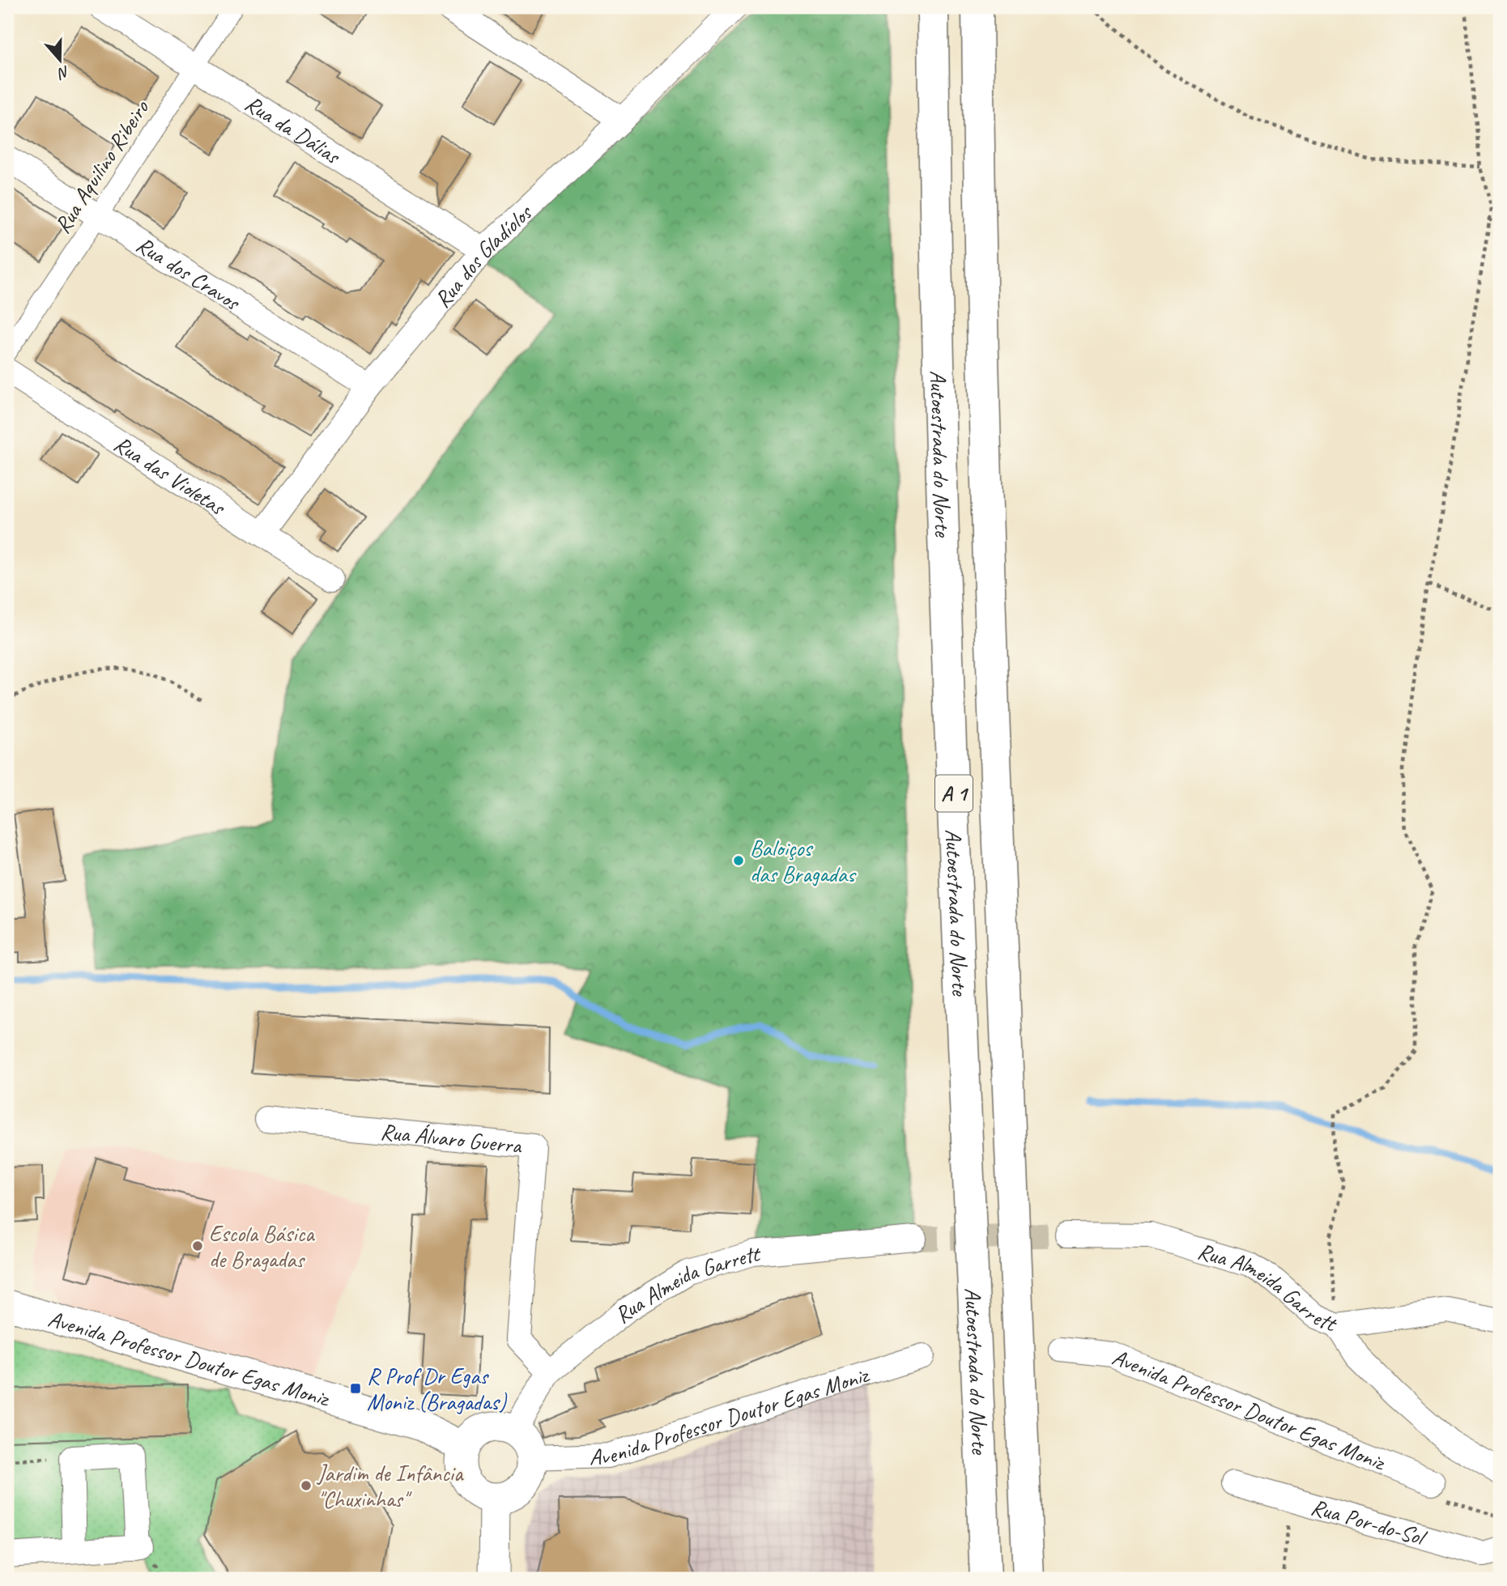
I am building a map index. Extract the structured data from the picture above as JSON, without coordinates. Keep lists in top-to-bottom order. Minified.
{"streets":{"highway":["Autoestrada do Norte","A 1"],"street":["Rua da Dálias","Rua Aquilino Ribeiro","Rua dos Gladíolos","Rua dos Cravos","Rua das Violetas","Rua Álvaro Guerra","Rua Almeida Garrett","Avenida Professor Doutor Egas Moniz","Rua Por-do-Sol"]},"crossings":[["Rua da Dálias","Rua Aquilino Ribeiro"],["Rua da Dálias","Rua dos Gladíolos"],["Rua Aquilino Ribeiro","Rua dos Cravos"],["Rua dos Gladíolos","Rua dos Cravos"],["Rua dos Gladíolos","Rua das Violetas"],["Rua Álvaro Guerra","Rua Almeida Garrett"],["Rua Almeida Garrett","Avenida Professor Doutor Egas Moniz"]],"places":{"other":["Baloiços das Bragadas","Escola Básica de Bragadas","Jardim de Infância \"Chuxinhas\""],"transit":["R Prof Dr Egas Moniz (Bragadas)"]},"north":"bottom"}
